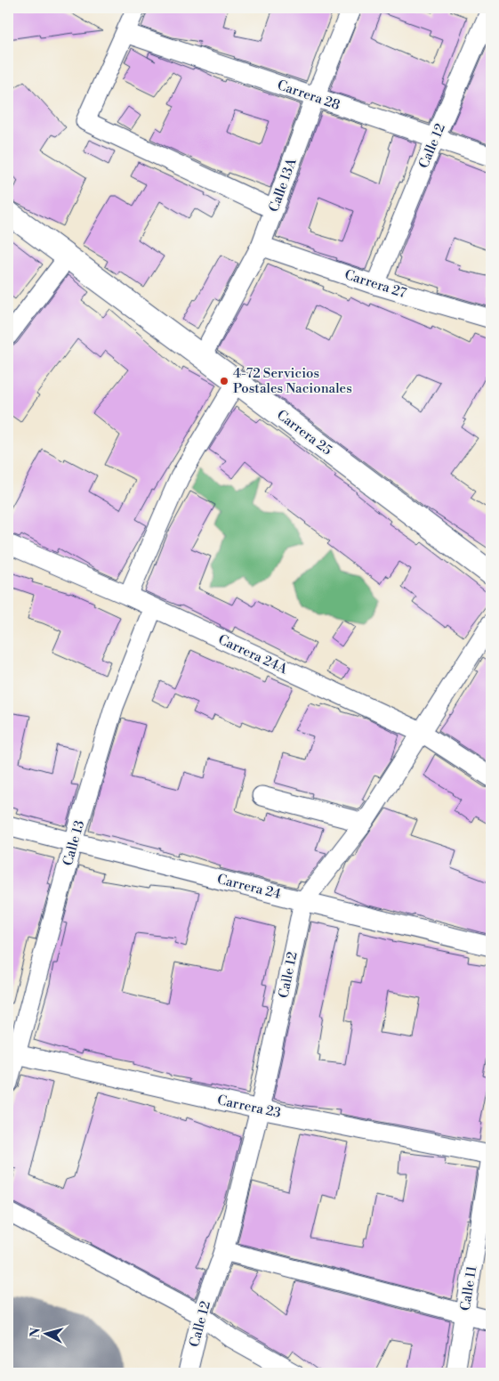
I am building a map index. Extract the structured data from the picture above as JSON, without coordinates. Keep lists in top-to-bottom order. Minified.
{"streets":{"main road":["Carrera 25"],"street":["Carrera 28","Calle 12","Calle 13A","Carrera 27","Carrera 24A","Calle 13","Carrera 24","Carrera 23","Calle 11"]},"crossings":[["Carrera 28","Calle 12"],["Carrera 28","Calle 13A"],["Calle 12","Carrera 27"],["Calle 12","Carrera 24A"],["Calle 12","Carrera 24"],["Calle 12","Carrera 23"],["Calle 13A","Carrera 27"],["Calle 13A","Carrera 25"],["Carrera 24A","Calle 13"],["Calle 13","Carrera 24"],["Calle 13","Carrera 23"],["Carrera 23","Calle 11"]],"places":["4-72 Servicios Postales Nacionales"],"north":"left"}
